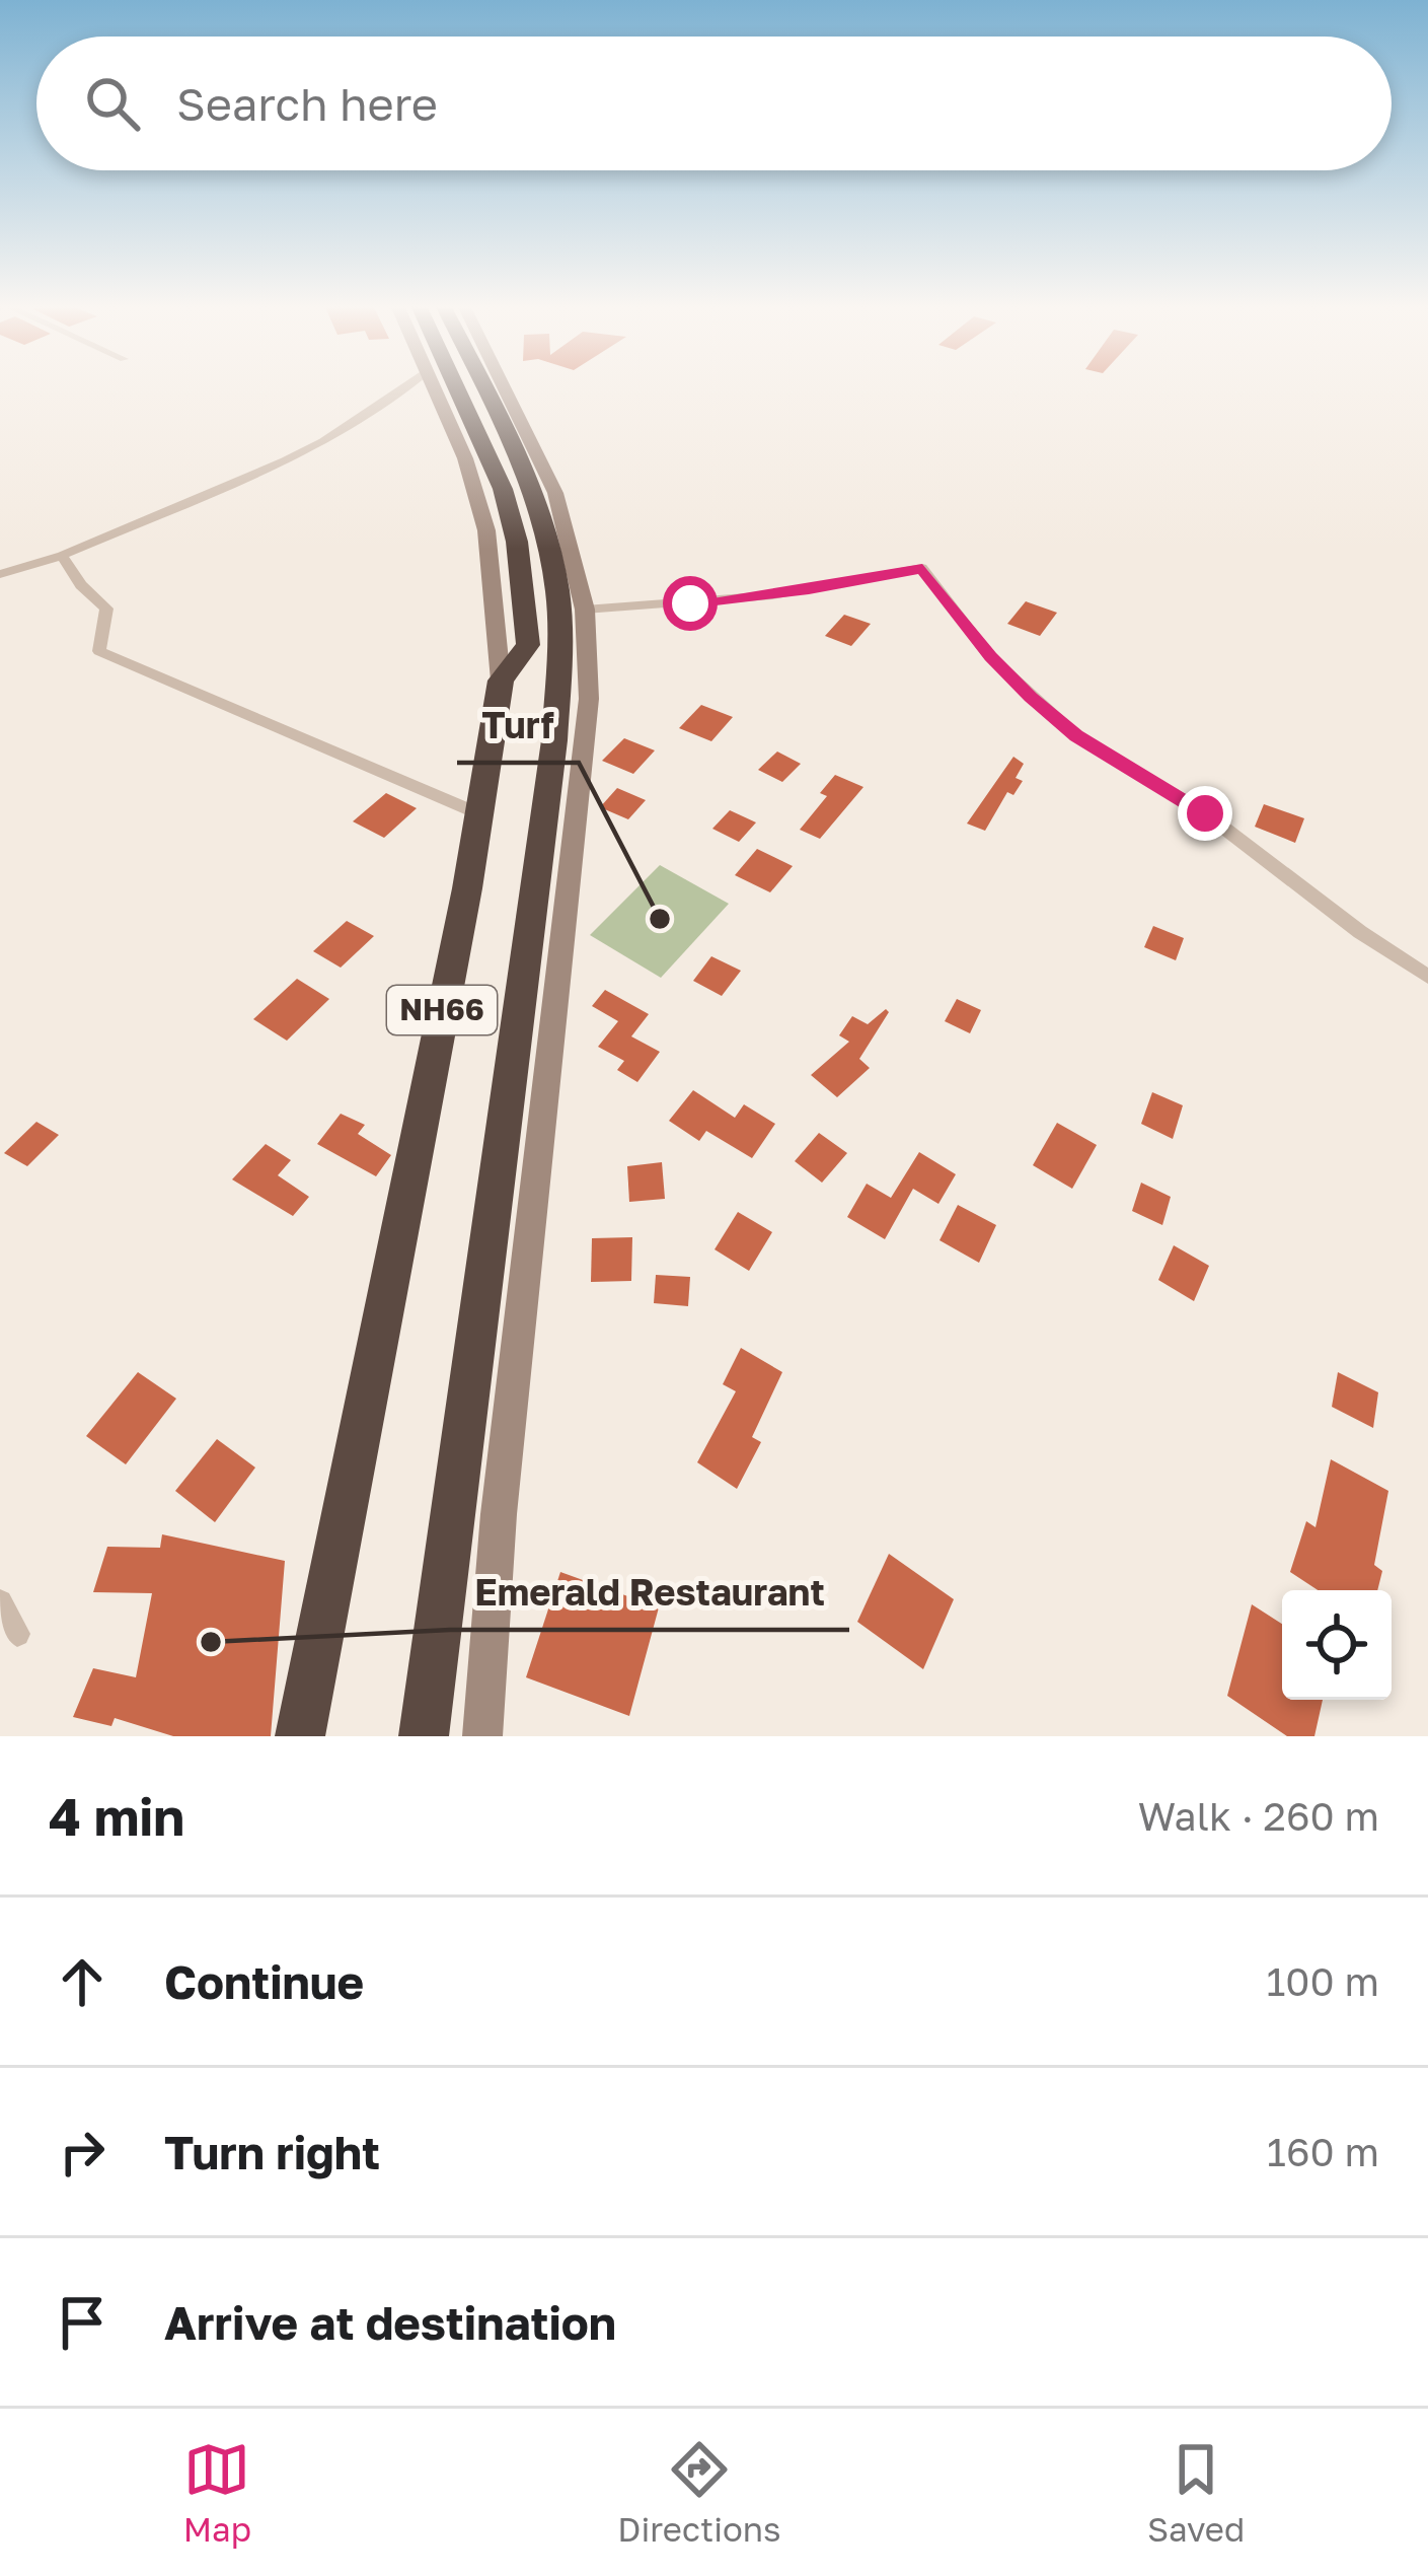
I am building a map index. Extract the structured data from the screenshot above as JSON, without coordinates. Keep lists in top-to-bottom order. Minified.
{"streets":{"highway":["NH66"]},"places":["Turf","Emerald Restaurant"],"page":{"search":"Search here","heading":["4 min","Walk · 260 m"],"list":[["Continue","100 m"],["Turn right","160 m"],"Arrive at destination"],"nav":["Map","Directions","Saved"]}}
